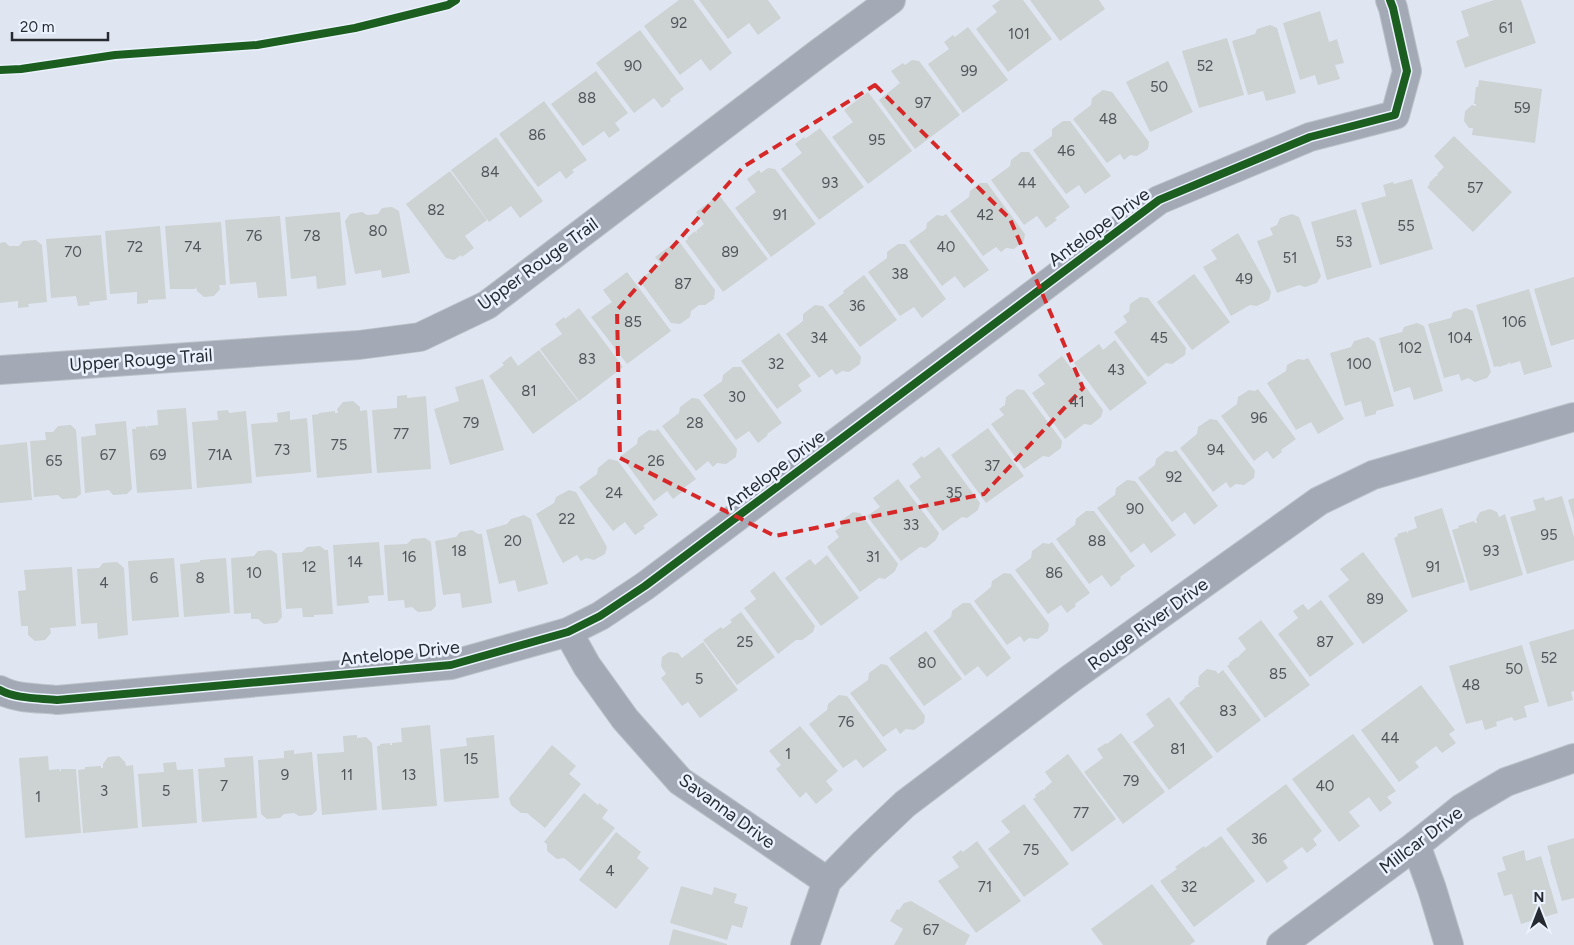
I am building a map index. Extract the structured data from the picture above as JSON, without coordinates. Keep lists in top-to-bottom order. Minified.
{"streets":{"street":["Antelope Drive","Upper Rouge Trail","Rouge River Drive","Savanna Drive","Millcar Drive"]},"crossings":[["Antelope Drive","Savanna Drive"],["Rouge River Drive","Savanna Drive"]],"house_numbers":["92","61","101","90","52","99","50","88","97","59","48","86","95","46","84","93","44","57","82","91","42","55","80","76","78","53","72","74","40","70","89","51","38","49","87","36","85","106","34","45","104","102","83","32","100","43","81","30","41","96","79","28","77","75","73","94","67","69","71A","65","26","37","92","24","35","90","22","33","95","20","88","18","93","16","31","14","12","91","10","86","6","8","4","89","25","87","52","80","50","85","5","48","83","76","44","81","1","15","9","11","13","79","7","40","3","5","1","77","36","75","4","71","32","67"],"scale_bar":"20 m","north":"top"}
